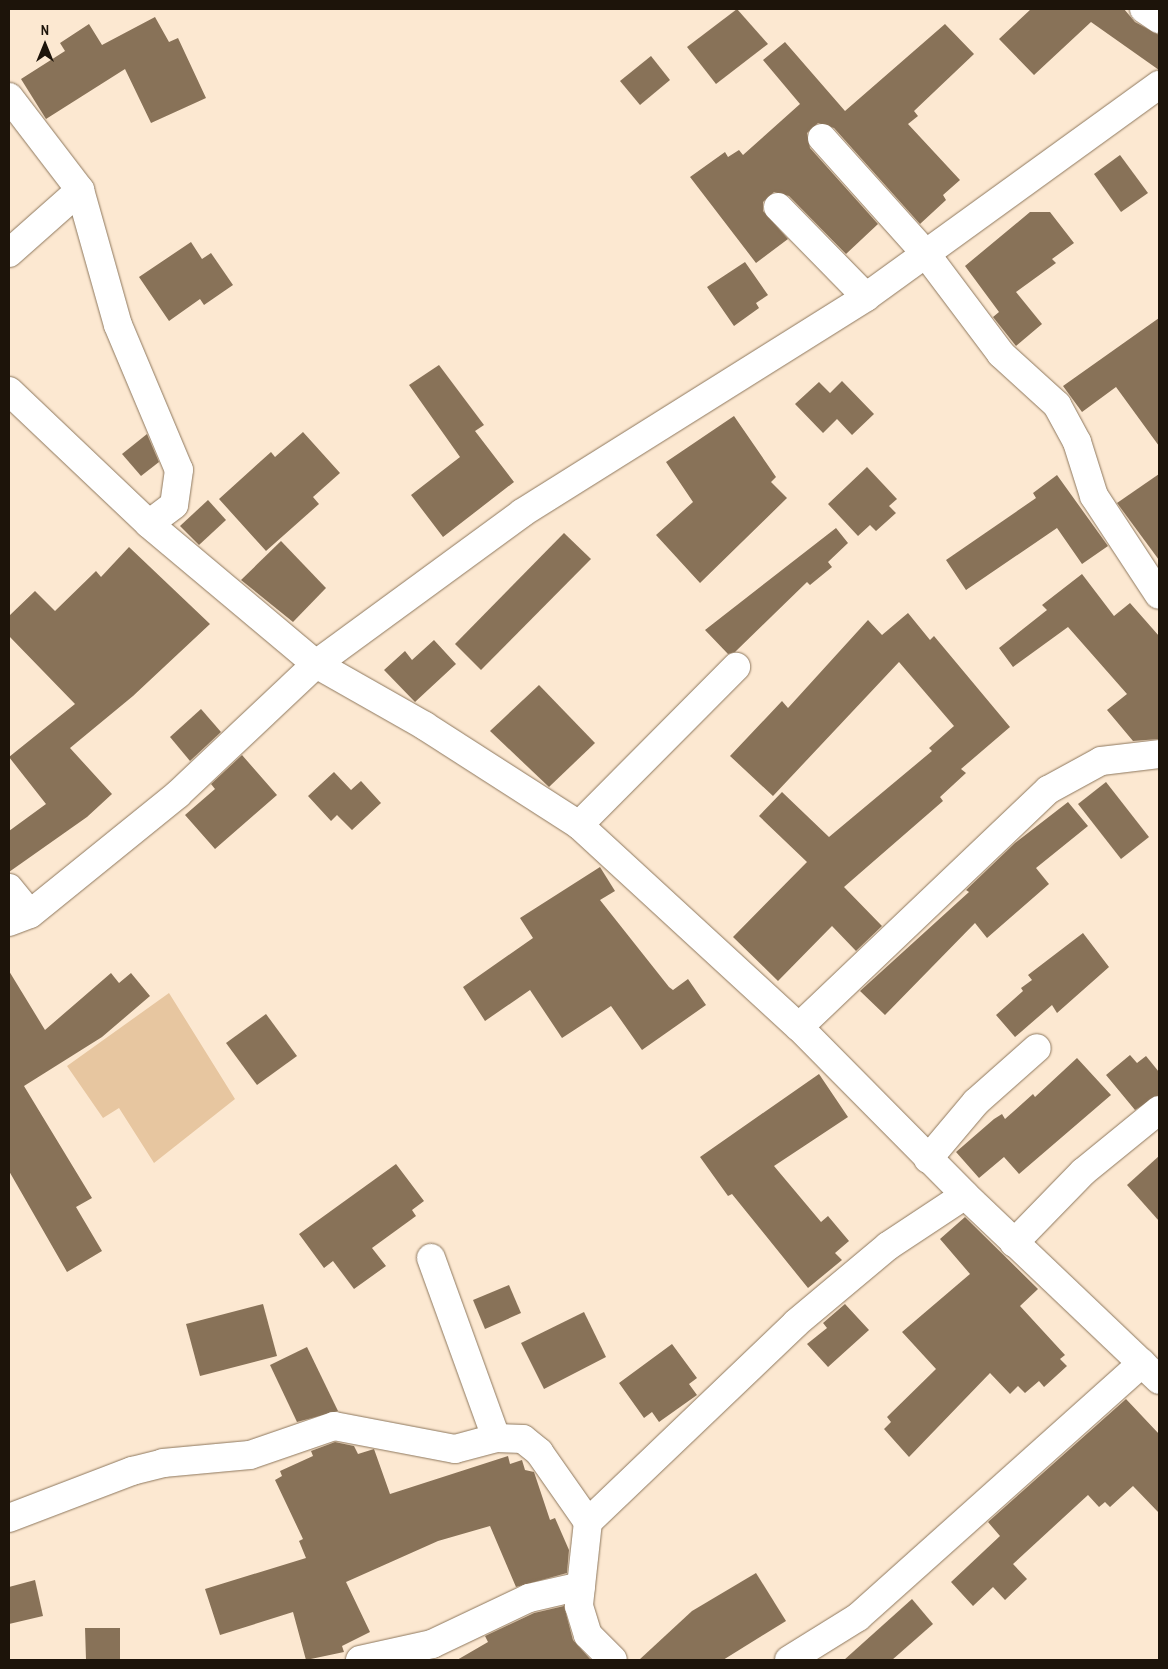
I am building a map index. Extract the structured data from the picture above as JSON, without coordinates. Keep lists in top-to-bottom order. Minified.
{"north":"top"}
